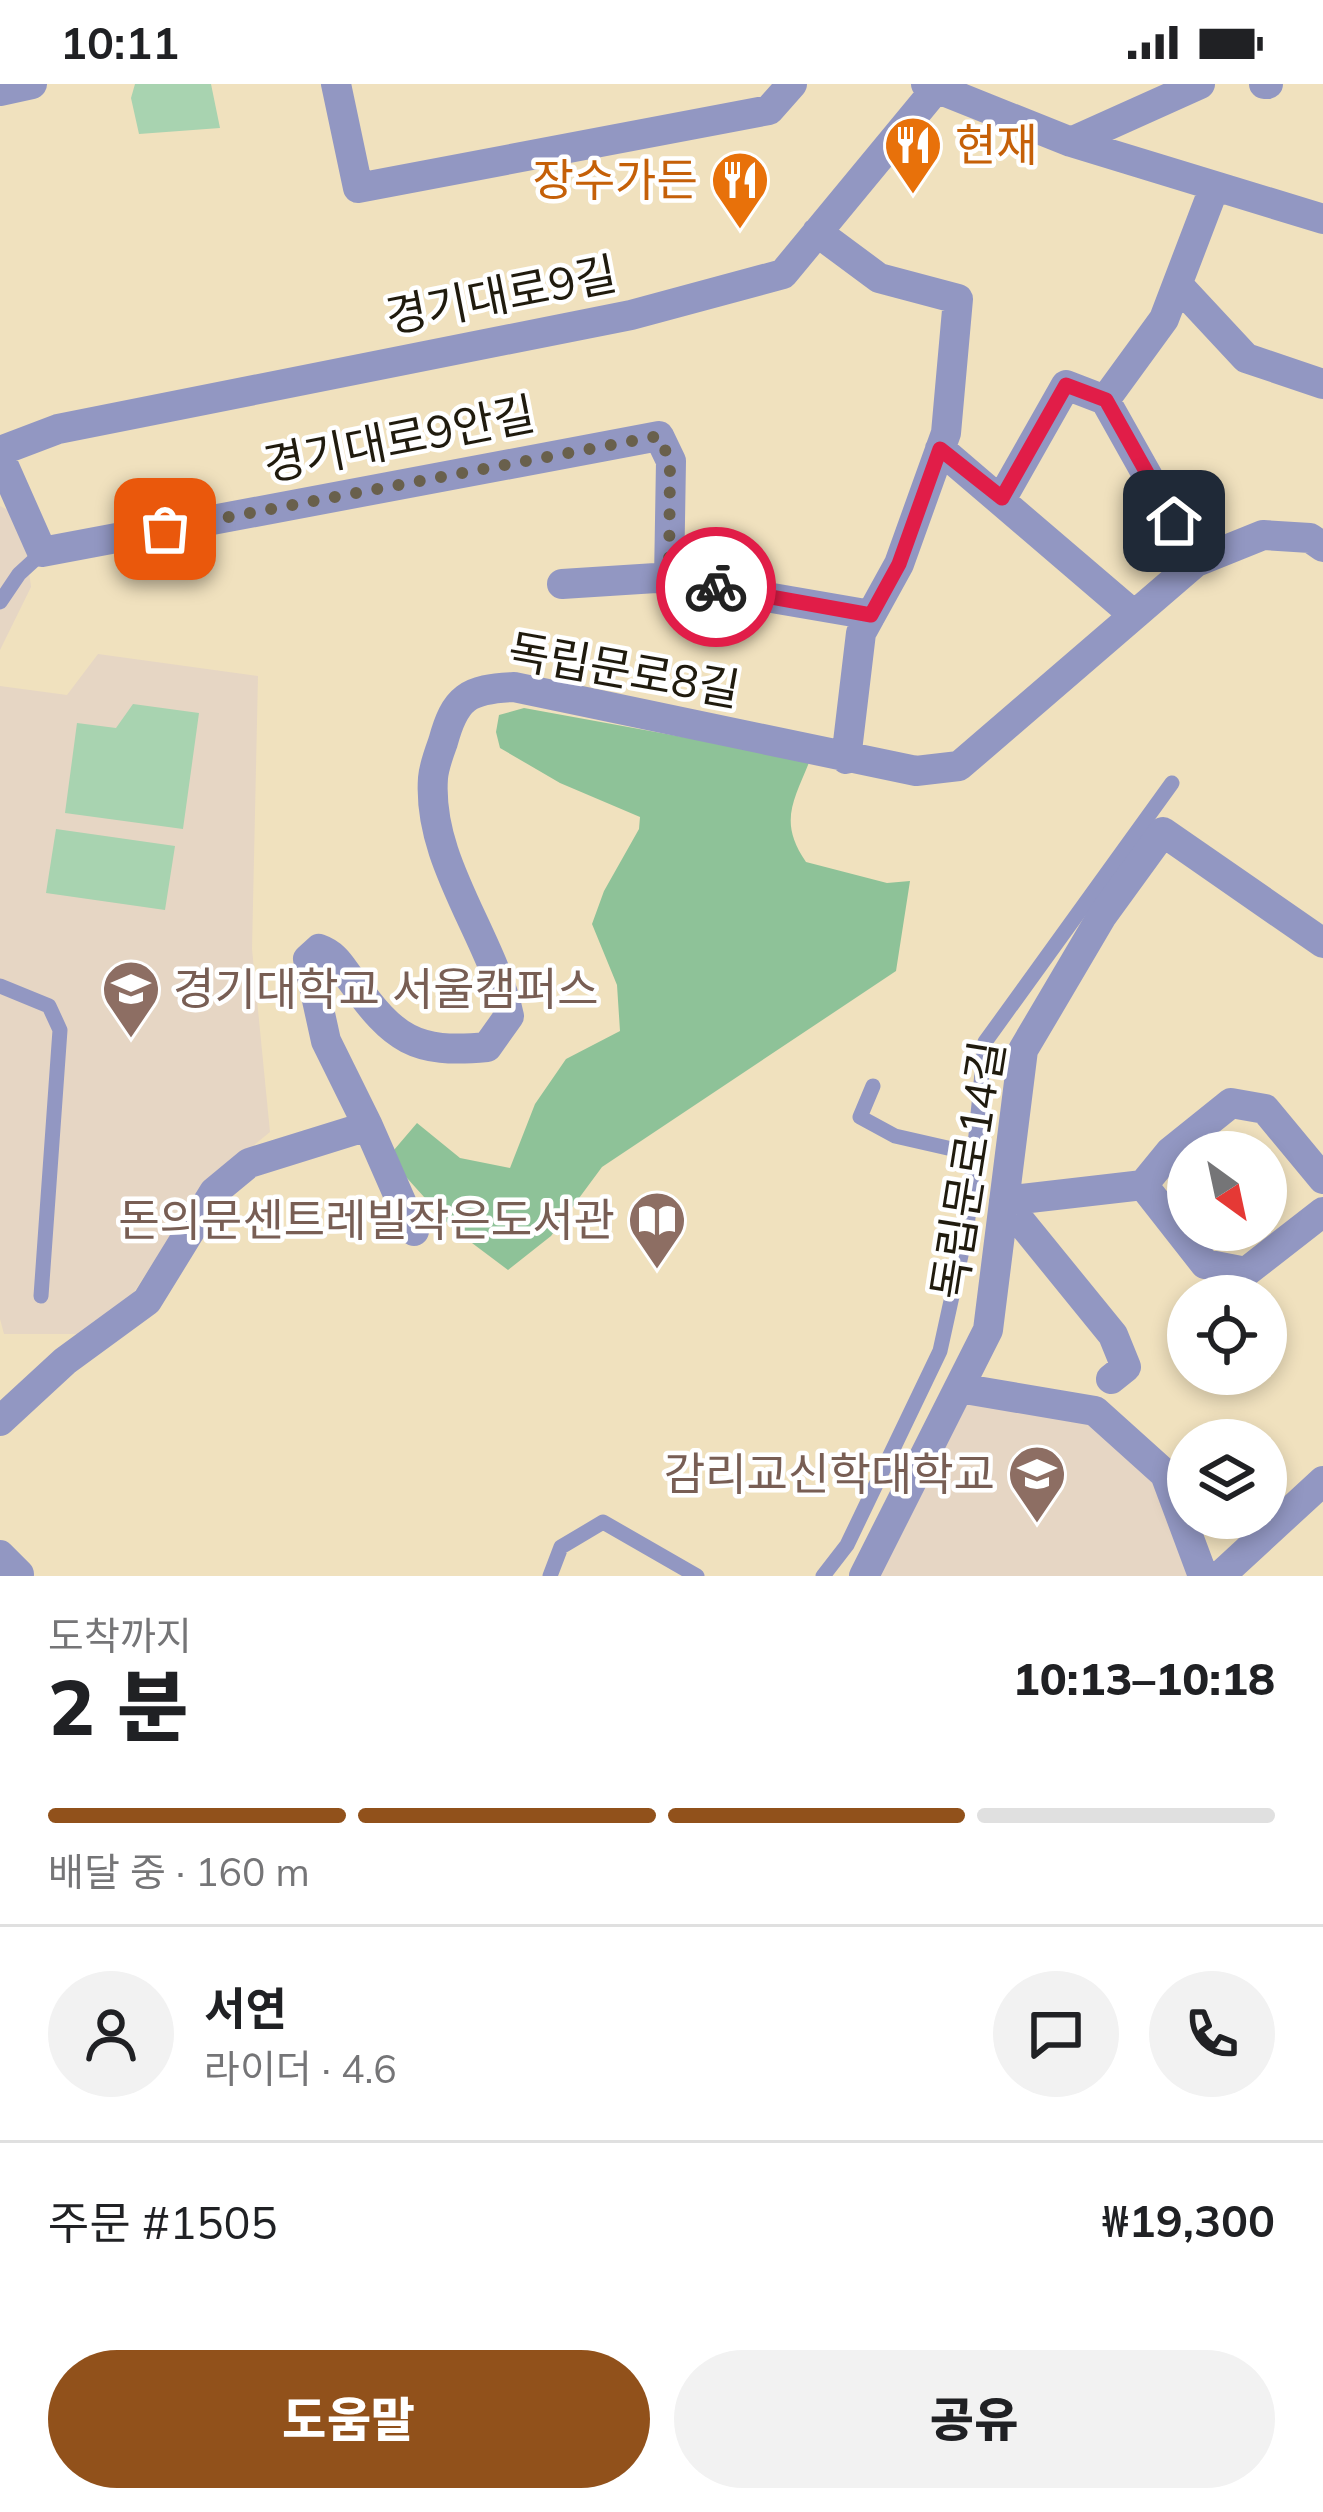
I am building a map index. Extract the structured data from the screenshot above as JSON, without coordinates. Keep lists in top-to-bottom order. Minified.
{"streets":{"street":["경기대로9길","경기대로9안길","독립문로8길","독립문로14길"]},"places":{"restaurant":["현재","장수가든"],"school or university":["경기대학교 서울캠퍼스","감리교신학대학교"],"library":["돈의문센트레빌작은도서관"]},"north":"bottom right","page":{"status":"10:11","heading":["2 분","도착까지","10:13–10:18"],"panel":["서연","라이더 · 4.6","주문 #1505","₩19,300"],"bar":"배달 중 · 160 m","buttons":["도움말","공유"]}}
